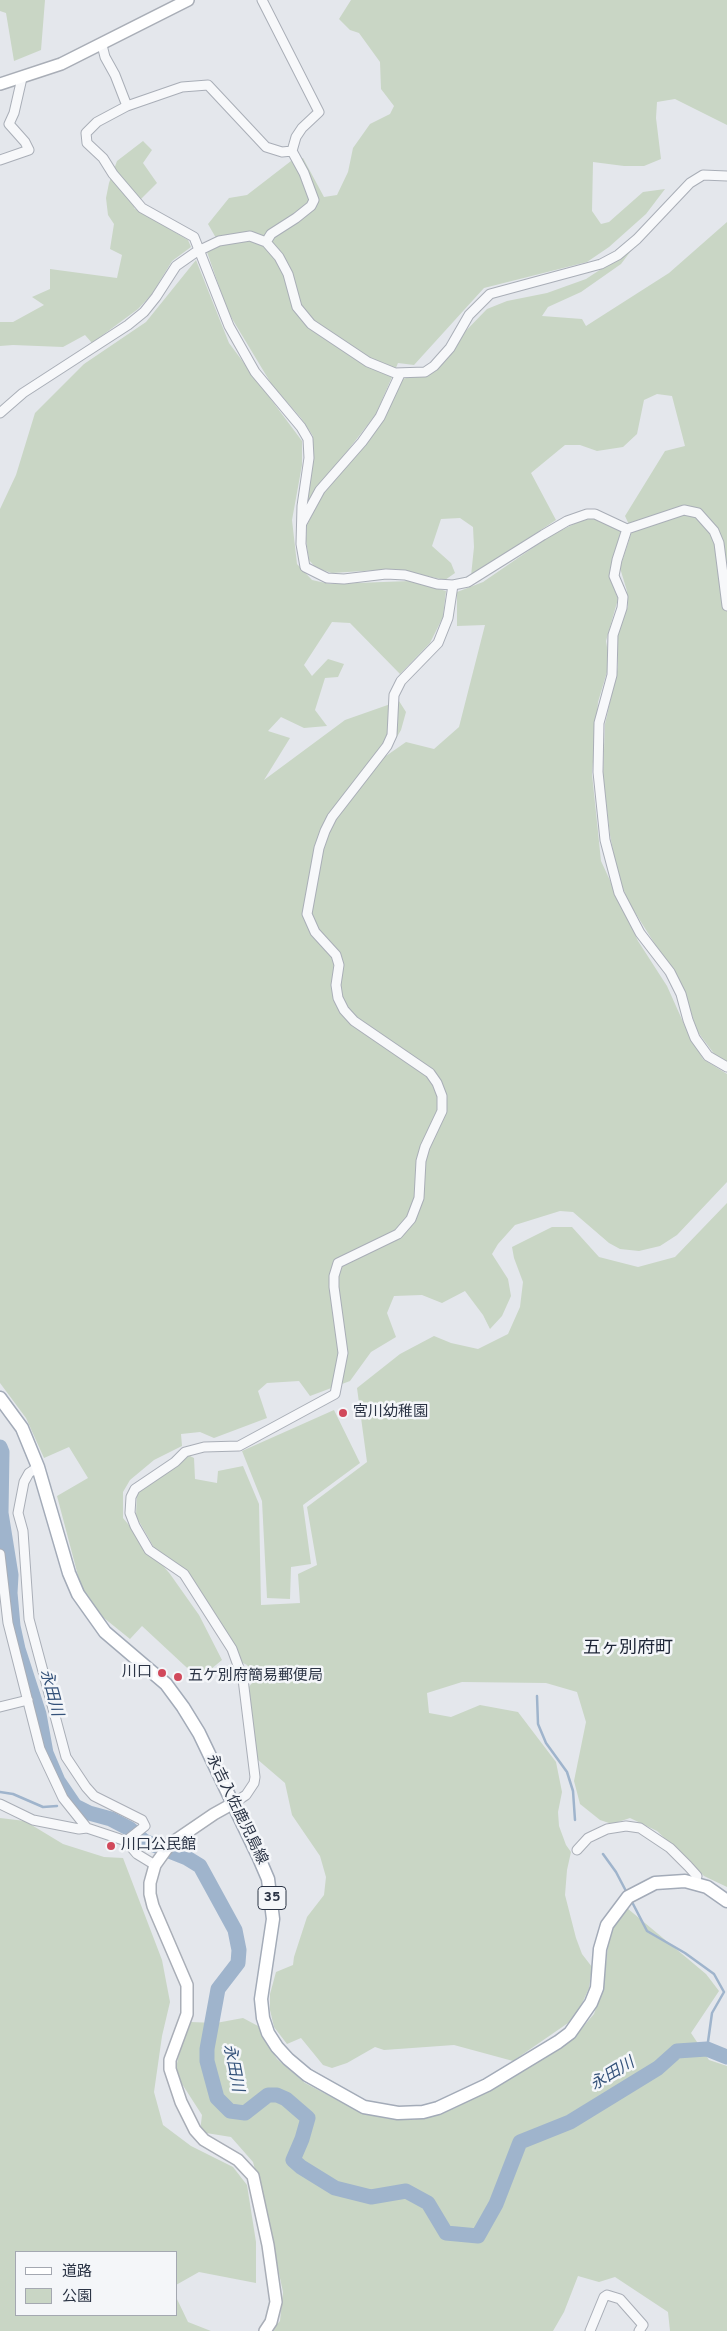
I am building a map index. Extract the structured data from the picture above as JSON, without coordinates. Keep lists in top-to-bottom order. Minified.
{"streets":{"main road":["永吉入佐鹿児島線","35"]},"districts":["五ヶ別府町"],"water":["永田川"],"places":["宮川幼稚園","川口","五ケ別府簡易郵便局","川口公民館"],"legend":["道路","公園"]}
